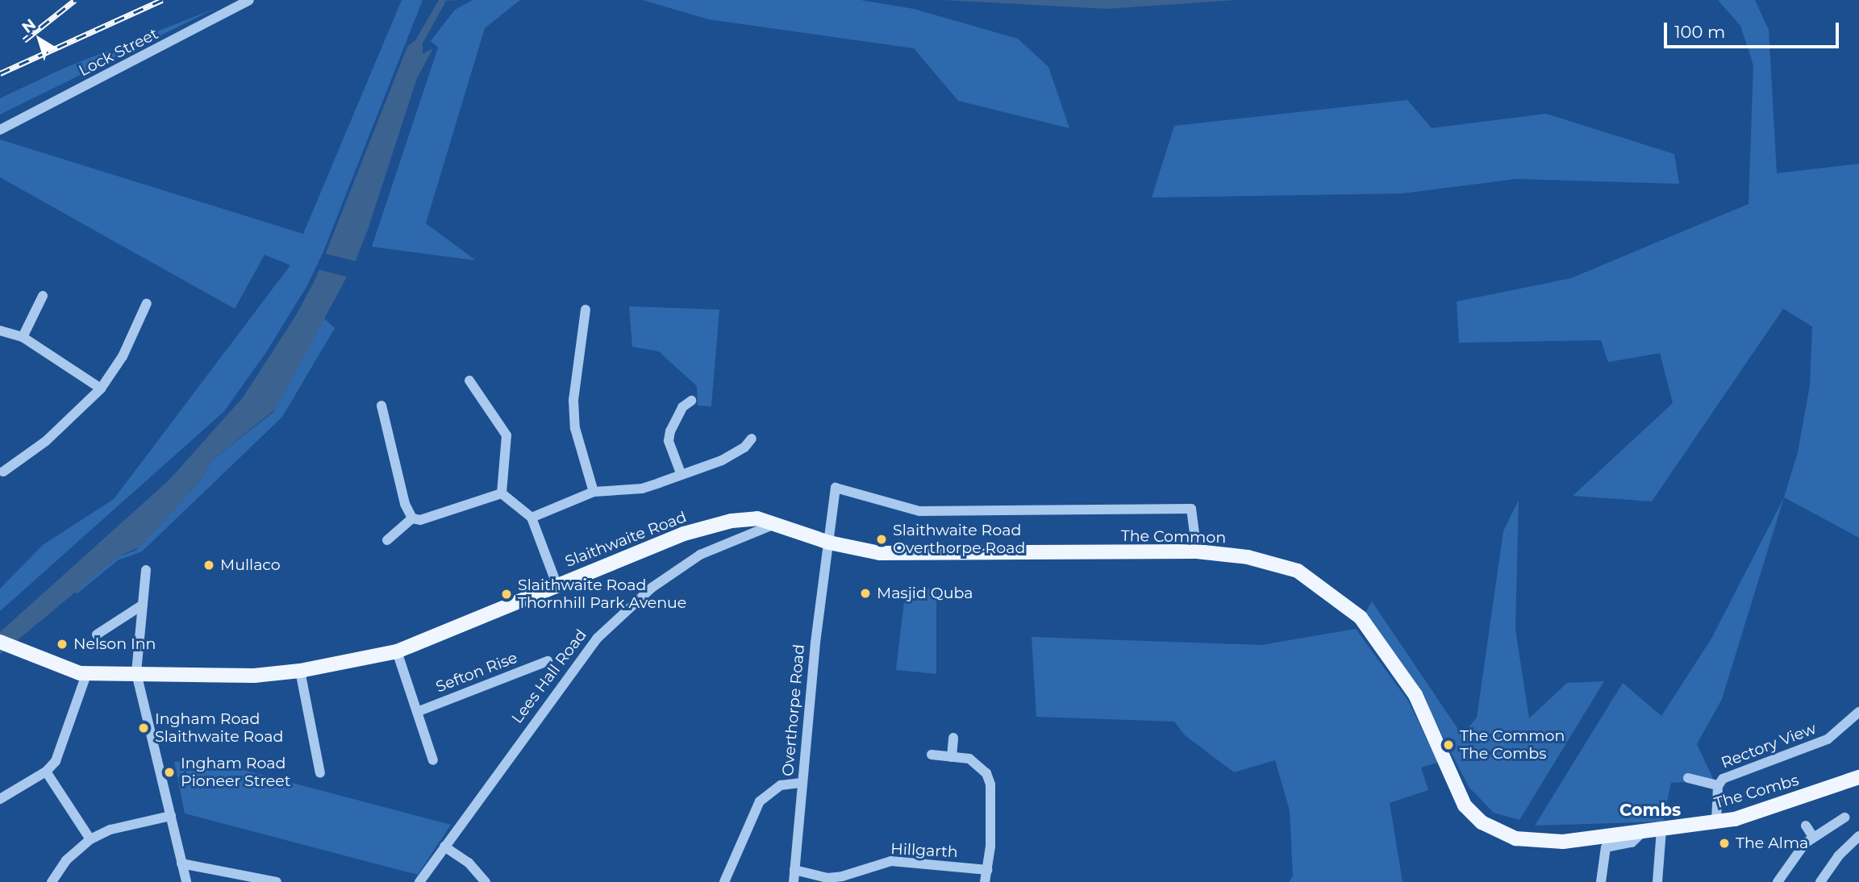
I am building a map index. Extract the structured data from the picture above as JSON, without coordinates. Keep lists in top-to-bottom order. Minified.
{"streets":{"main road":["The Common","Slaithwaite Road","The Combs"],"street":["Lock Street","Sefton Rise","Lees Hall Road","Overthorpe Road","Rectory View","Hillgarth"]},"crossings":[["The Common","Slaithwaite Road"],["The Common","Lees Hall Road"],["The Common","Overthorpe Road"],["The Common","The Combs"],["Slaithwaite Road","Lees Hall Road"],["Overthorpe Road","Hillgarth"],["Rectory View","The Combs"]],"districts":["Combs"],"places":["Slaithwaite Road Overthorpe Road","Mullaco","Masjid Quba","Slaithwaite Road Thornhill Park Avenue","Nelson Inn","Ingham Road Slaithwaite Road","The Common The Combs","Ingham Road Pioneer Street","The Alma"],"scale_bar":"100 m","north":"top left"}
